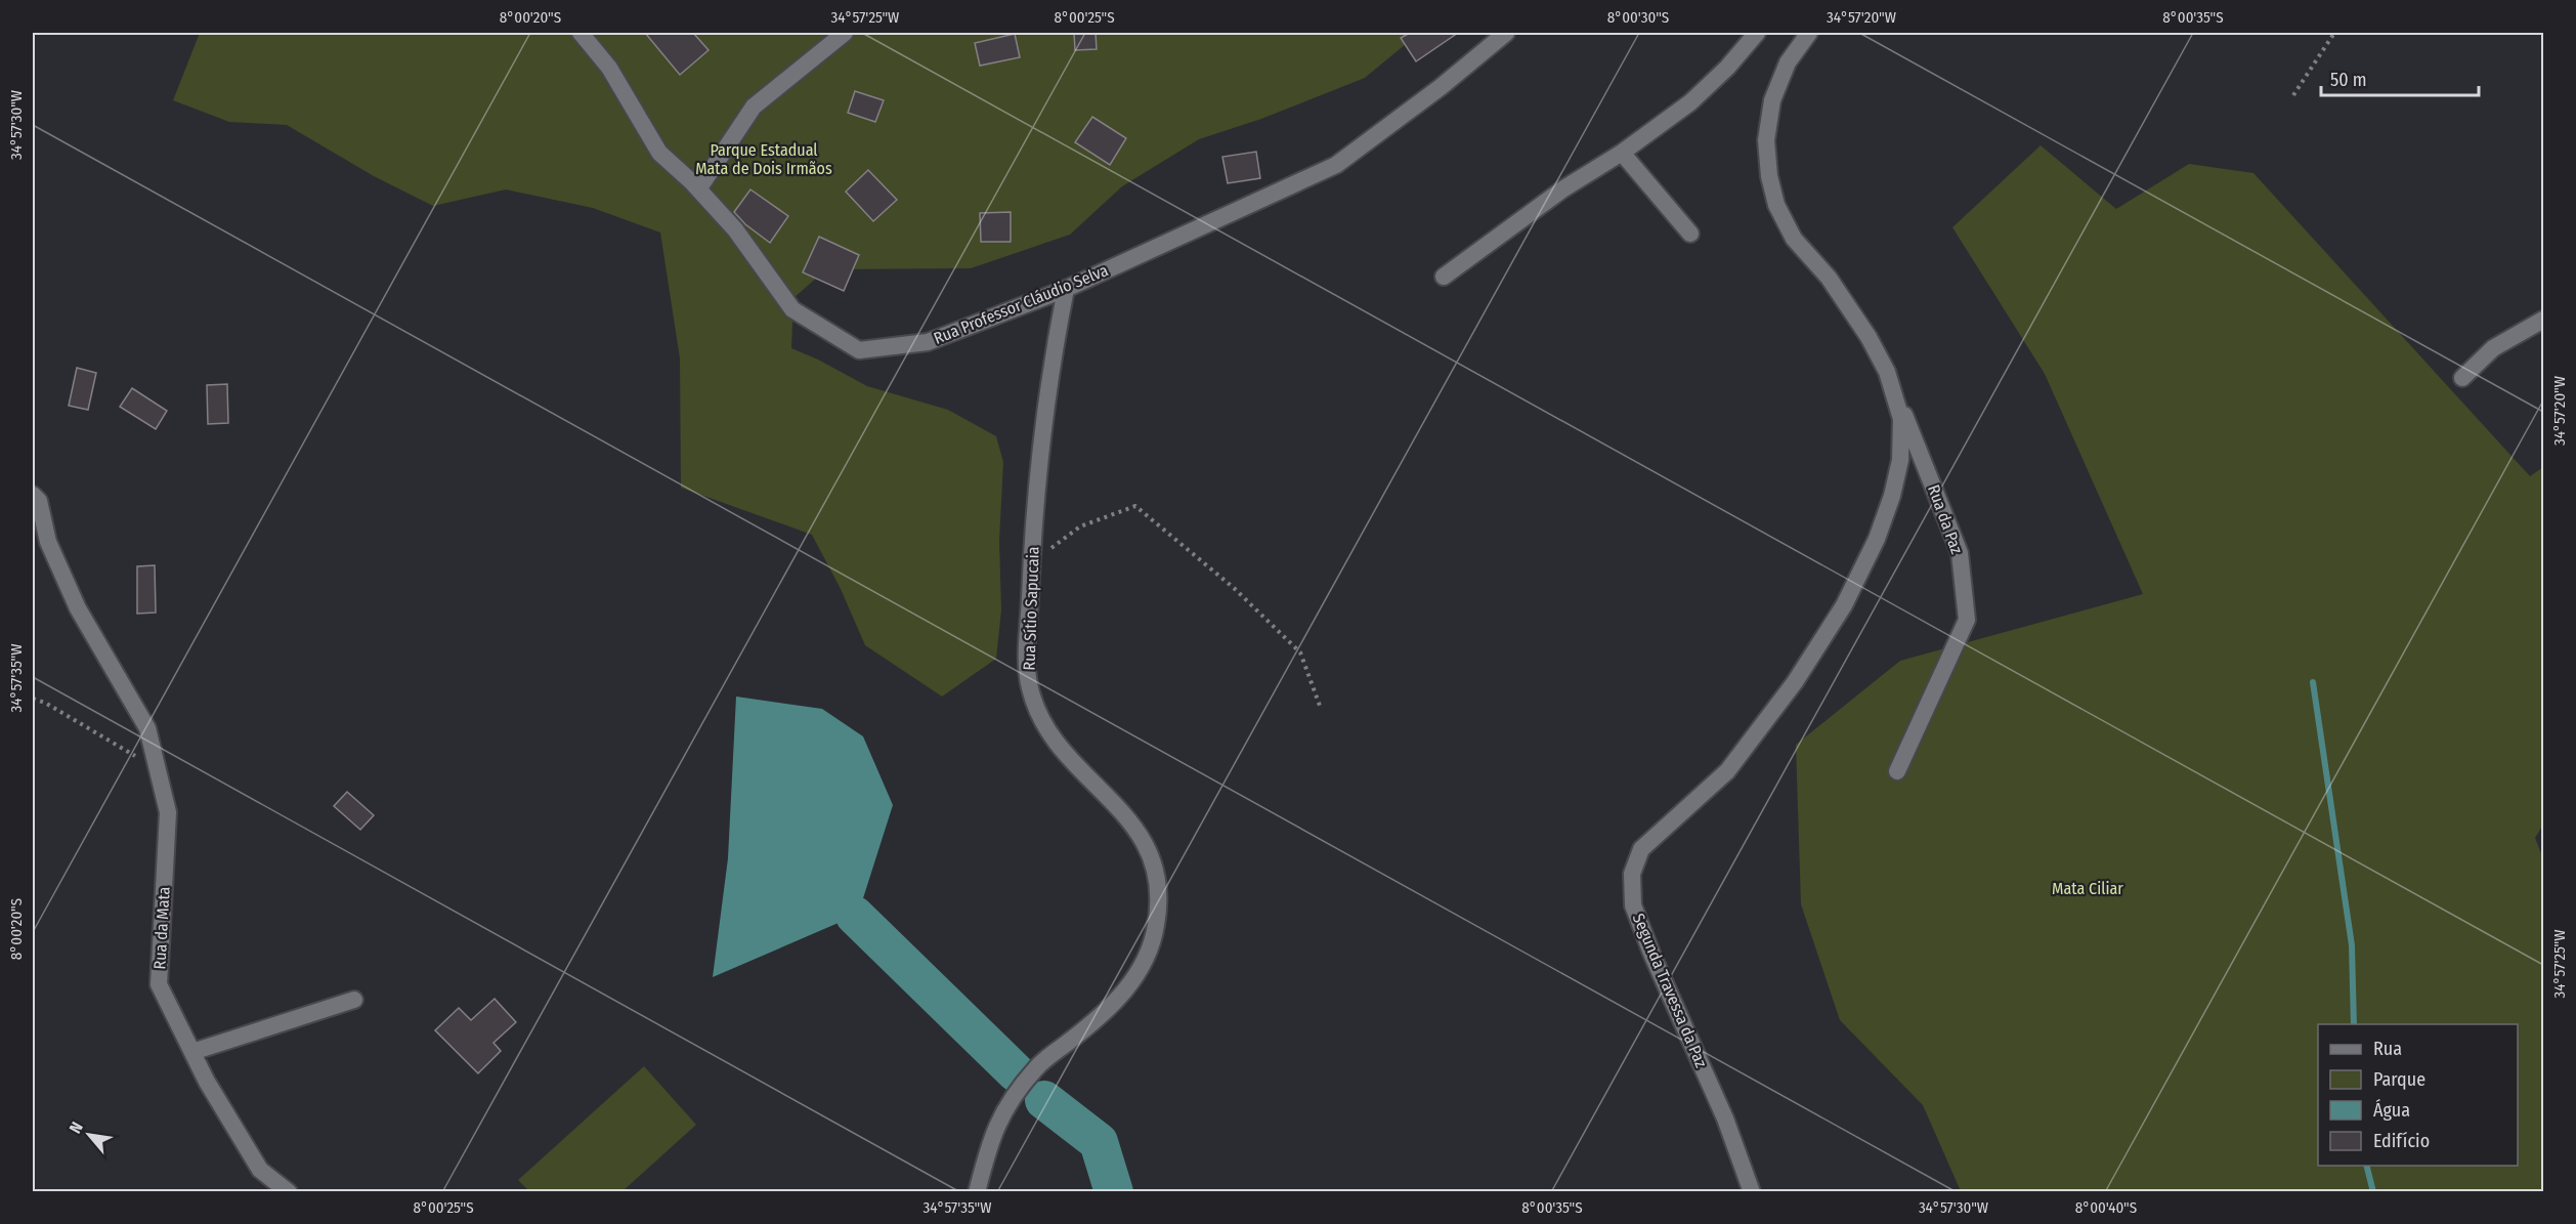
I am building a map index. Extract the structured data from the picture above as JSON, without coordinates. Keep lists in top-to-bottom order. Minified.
{"streets":{"street":["Rua Professor Cláudio Selva","Rua da Paz","Rua Sítio Sapucaia","Rua da Mata","Segunda Travessa da Paz"]},"crossings":[["Rua Professor Cláudio Selva","Rua Sítio Sapucaia"],["Rua da Paz","Segunda Travessa da Paz"]],"parks":["Parque Estadual Mata de Dois Irmãos","Mata Ciliar"],"legend":["Rua","Parque","Água","Edifício"],"scale_bar":"50 m","north":"top left","coordinates":["8°00'20\"S","34°57'25\"W","8°00'25\"S","8°00'30\"S","34°57'20\"W","8°00'35\"S","34°57'30\"W","34°57'35\"W","8°00'40\"S"]}
